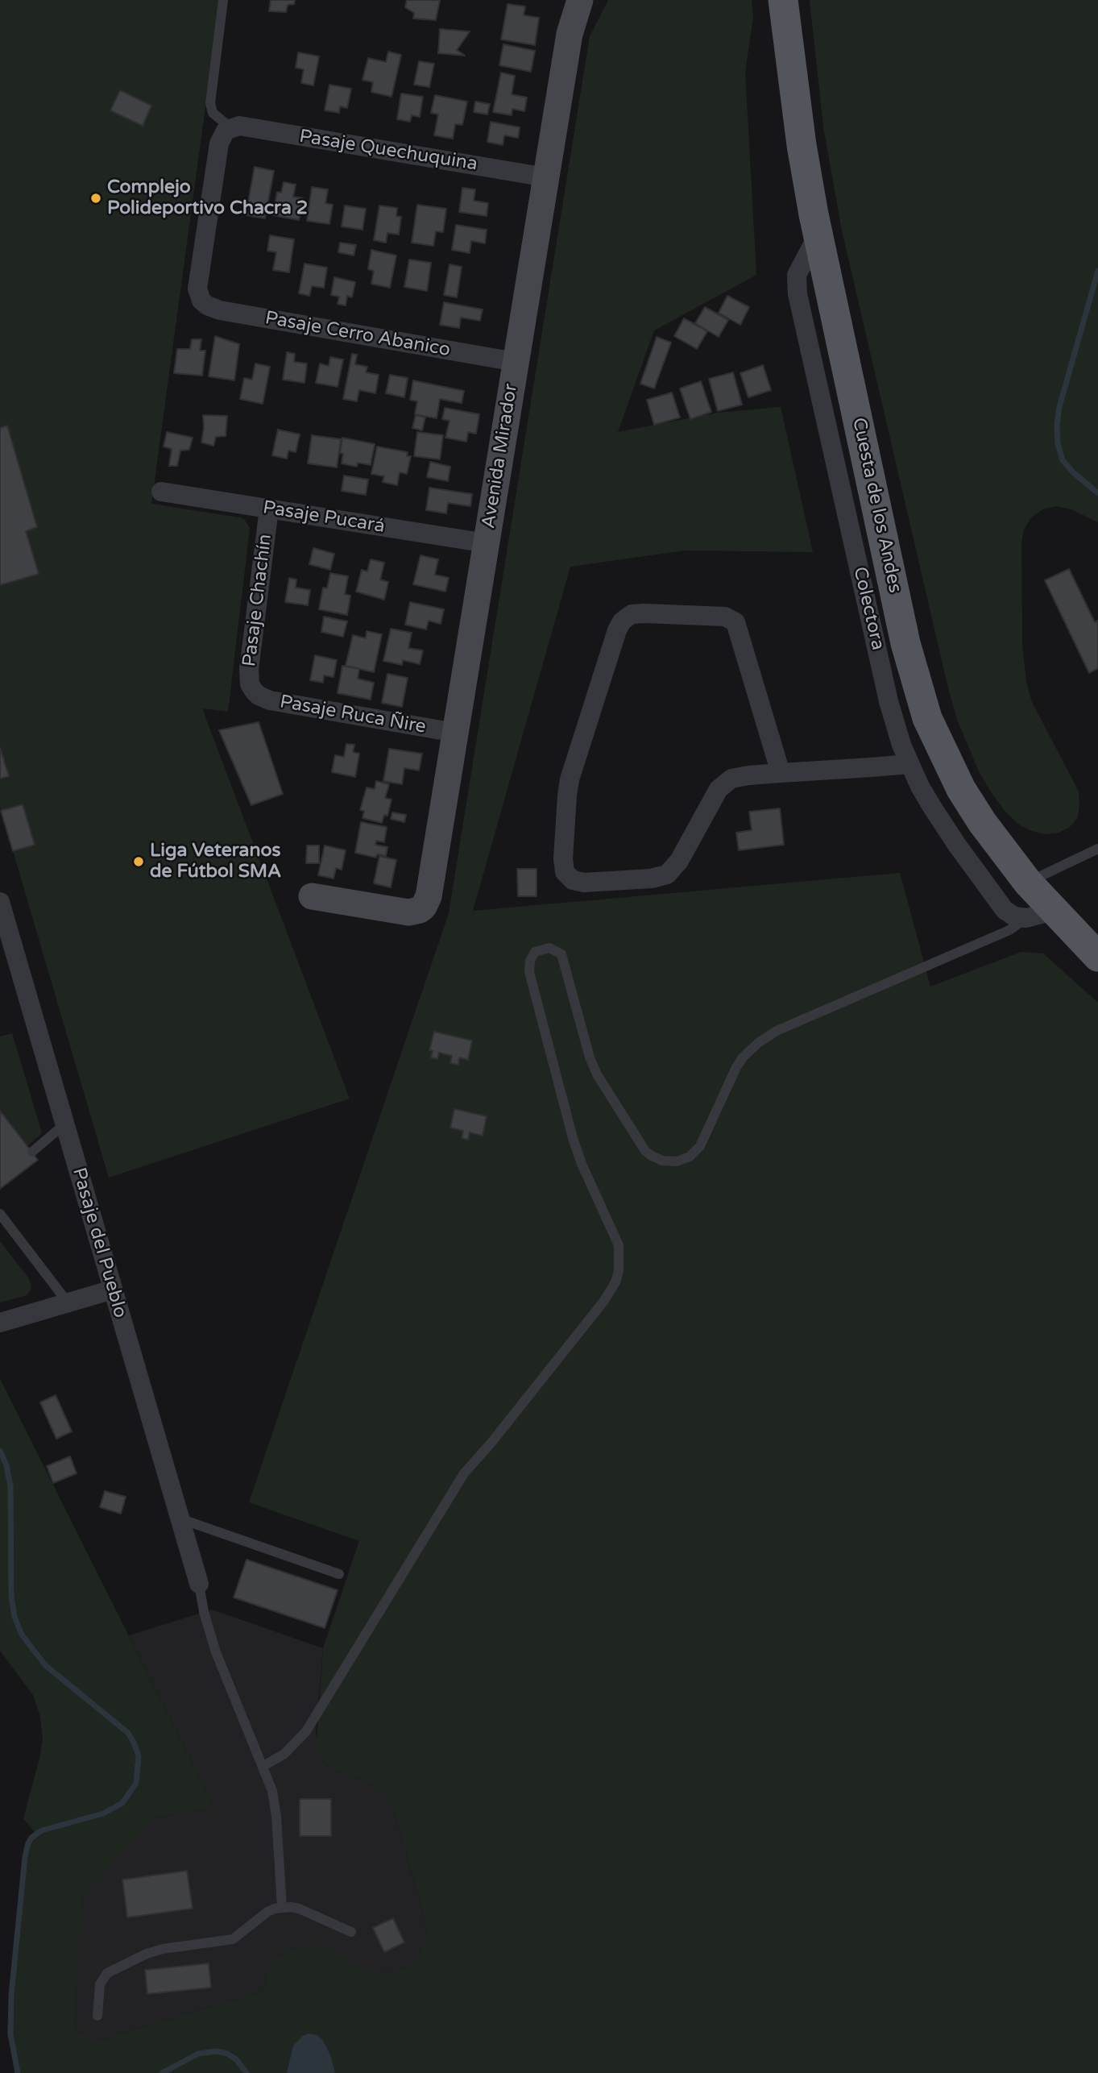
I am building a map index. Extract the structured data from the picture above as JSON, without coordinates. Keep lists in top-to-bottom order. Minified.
{"streets":{"main road":["Cuesta de los Andes"],"street":["Pasaje Quechuquina","Pasaje Cerro Abanico","Avenida Mirador","Pasaje Pucará","Pasaje Chachín","Colectora","Pasaje Ruca Ñire","Pasaje del Pueblo"]},"crossings":[["Pasaje Quechuquina","Pasaje Cerro Abanico"],["Pasaje Quechuquina","Avenida Mirador"],["Pasaje Cerro Abanico","Avenida Mirador"],["Avenida Mirador","Pasaje Pucará"],["Avenida Mirador","Pasaje Ruca Ñire"],["Cuesta de los Andes","Colectora"],["Pasaje Pucará","Pasaje Chachín"],["Pasaje Chachín","Pasaje Ruca Ñire"]],"places":["Complejo Polideportivo Chacra 2","Liga Veteranos de Fútbol SMA"]}
